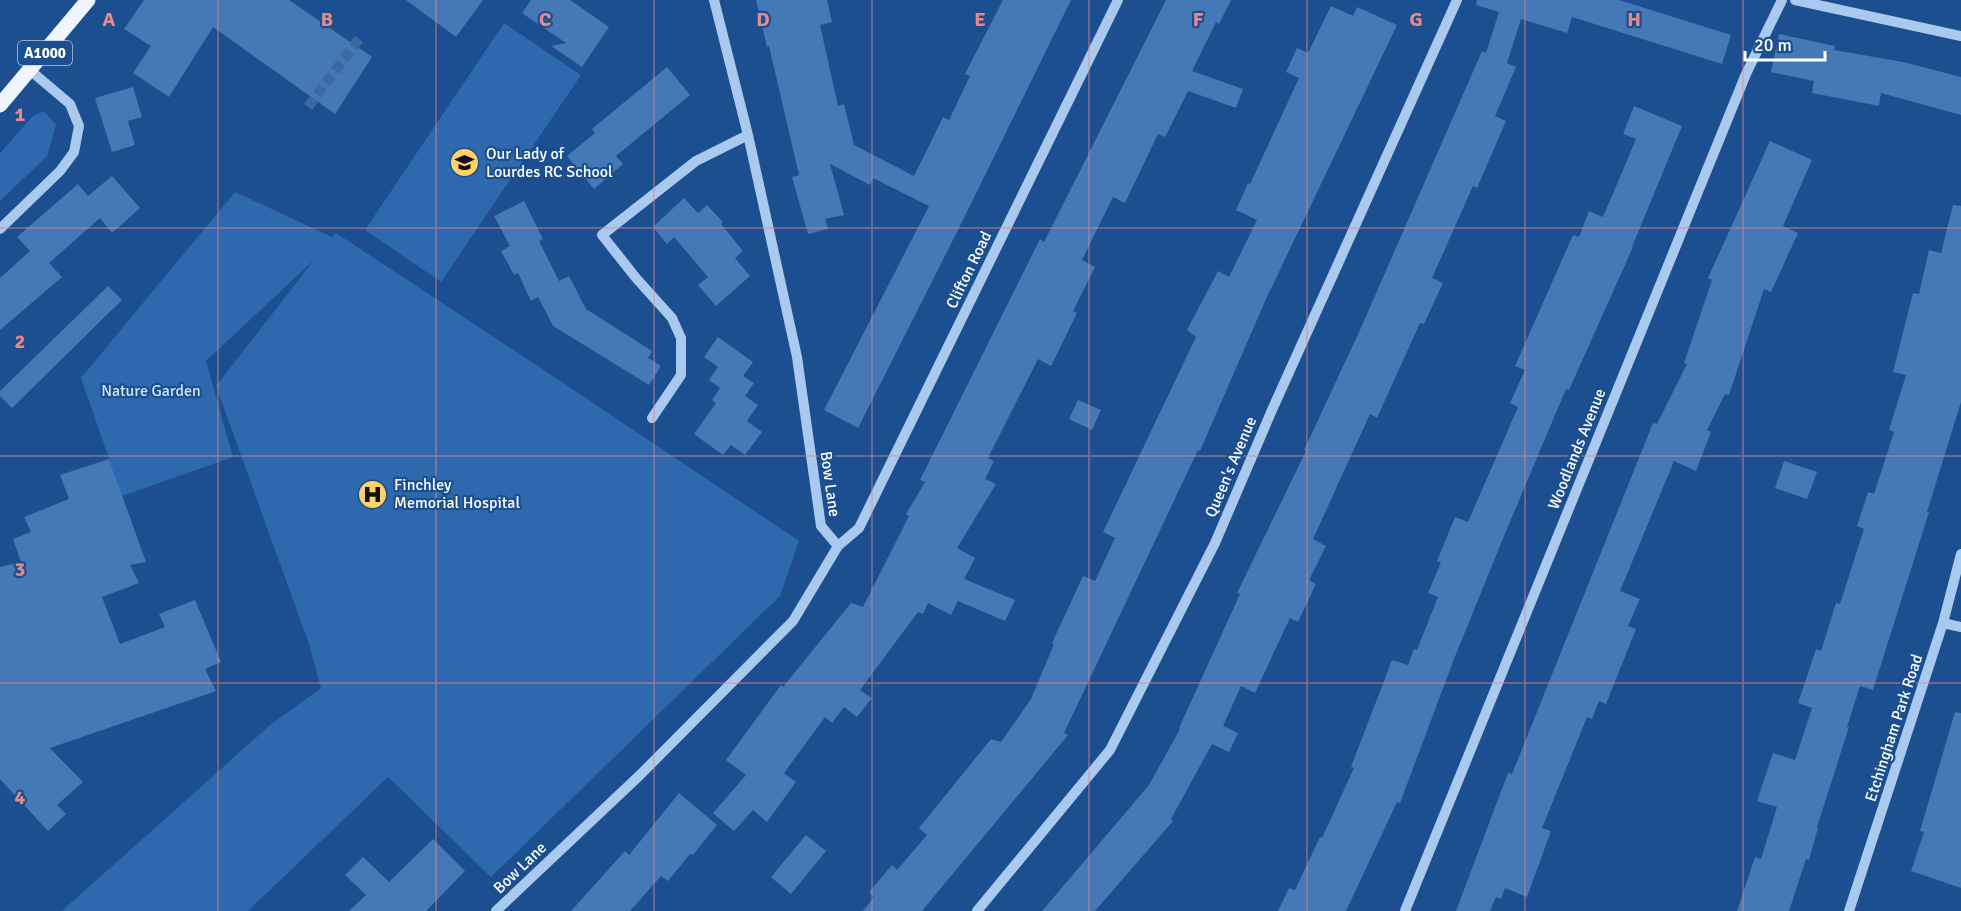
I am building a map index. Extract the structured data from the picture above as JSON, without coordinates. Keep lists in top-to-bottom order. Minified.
{"streets":{"main road":["A1000"],"street":["Clifton Road","Woodlands Avenue","Queen's Avenue","Bow Lane","Etchingham Park Road"]},"crossings":[["Clifton Road","Bow Lane"]],"parks":["Nature Garden"],"places":{"school or university":["Our Lady of Lourdes RC School"],"hospital":["Finchley Memorial Hospital"]},"scale_bar":"20 m","grid":{"columns":["A","B","C","D","E","F","G","H"],"rows":["1","2","3","4"]}}
